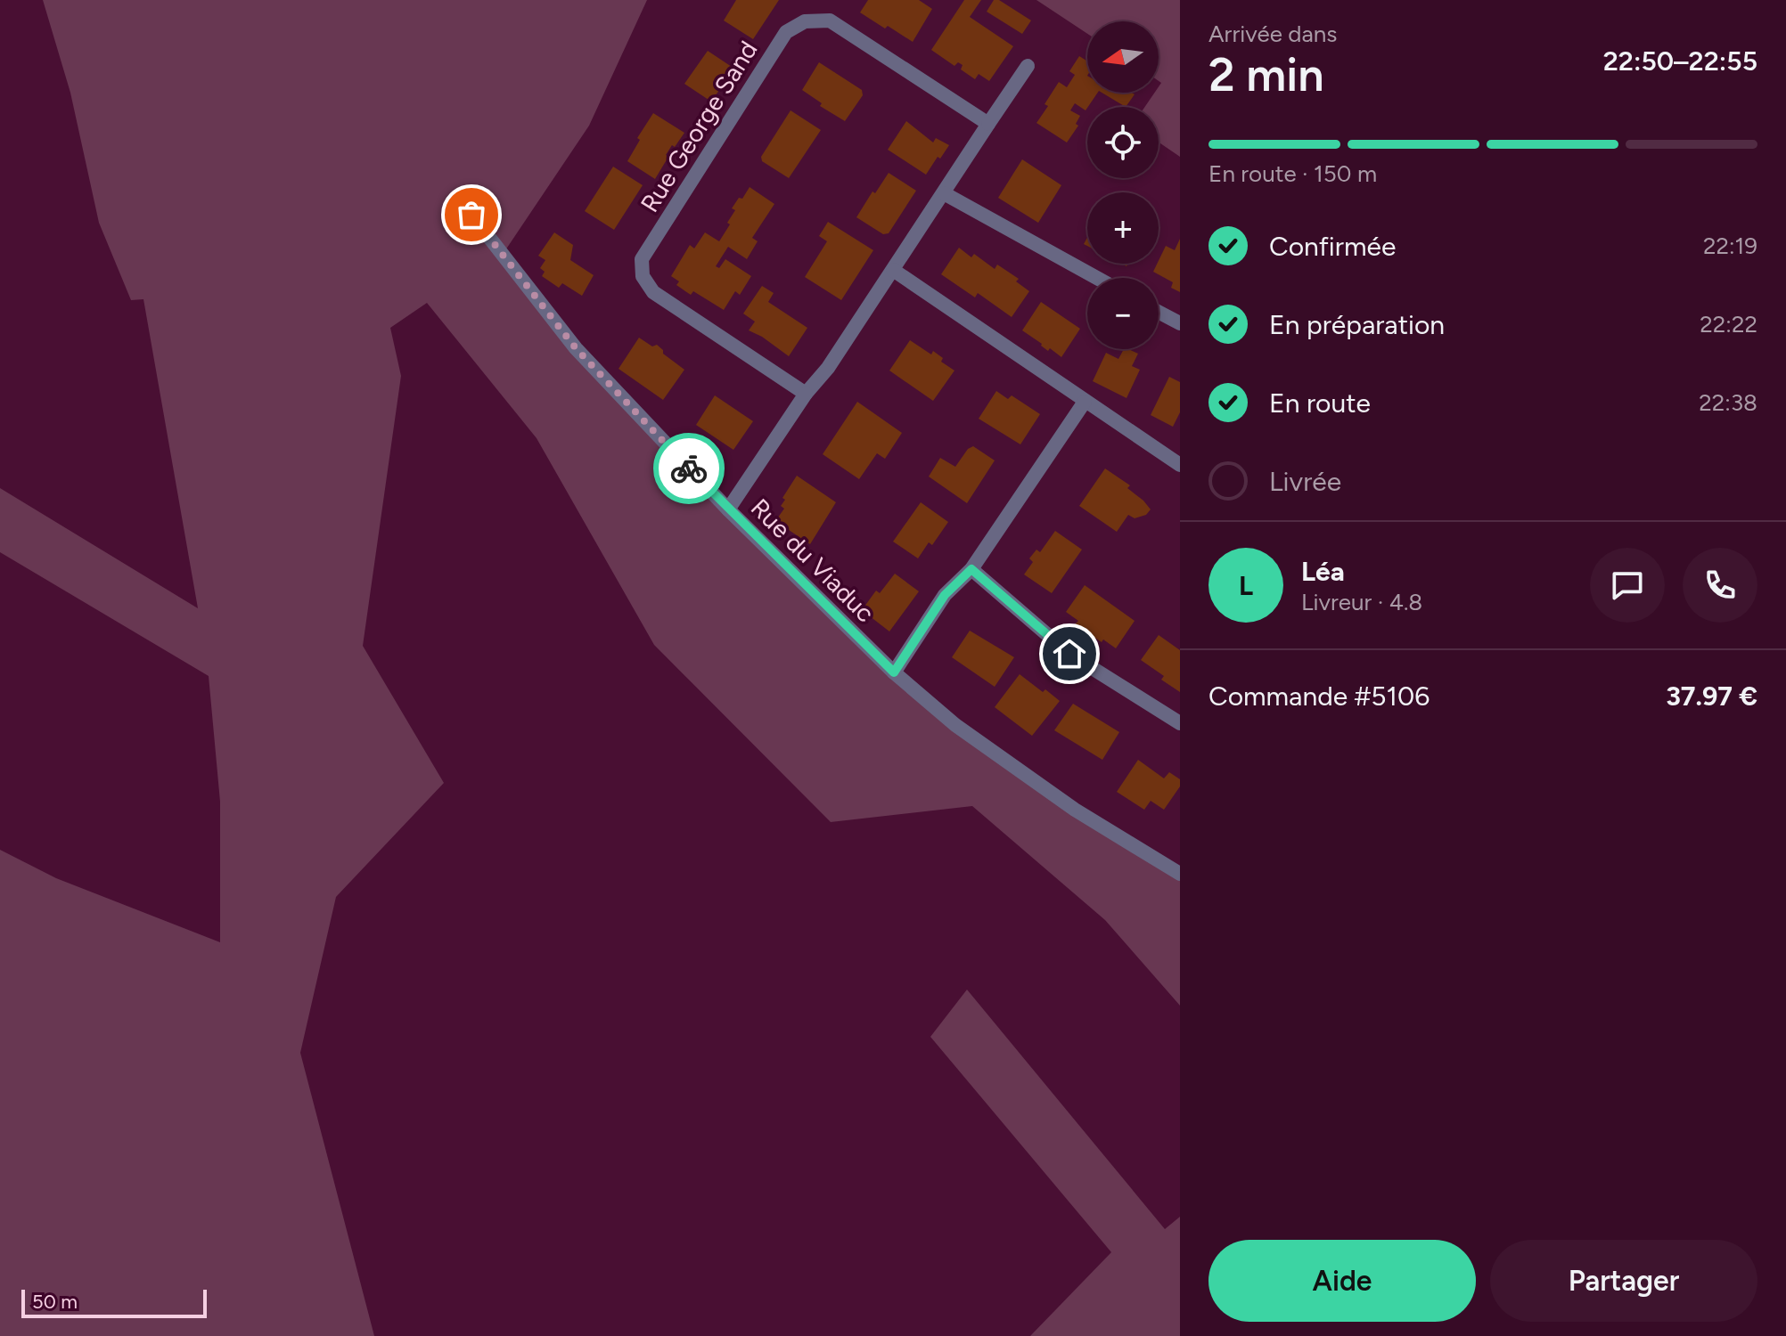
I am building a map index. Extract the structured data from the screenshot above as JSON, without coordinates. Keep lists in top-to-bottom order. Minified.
{"streets":{"street":["Rue George Sand","Rue du Viaduc"]},"scale_bar":"50 m","north":"left","page":{"heading":["2 min","Arrivée dans","22:50–22:55"],"panel":["Léa","Livreur · 4.8","Commande #5106","37.97 €"],"map_buttons":["+","−"],"bar":"En route · 150 m","list":[["Confirmée","22:19"],["En préparation","22:22"],["En route","22:38"],"Livrée"],"round":"L","buttons":["Aide","Partager"],"scale":"50 m"}}
